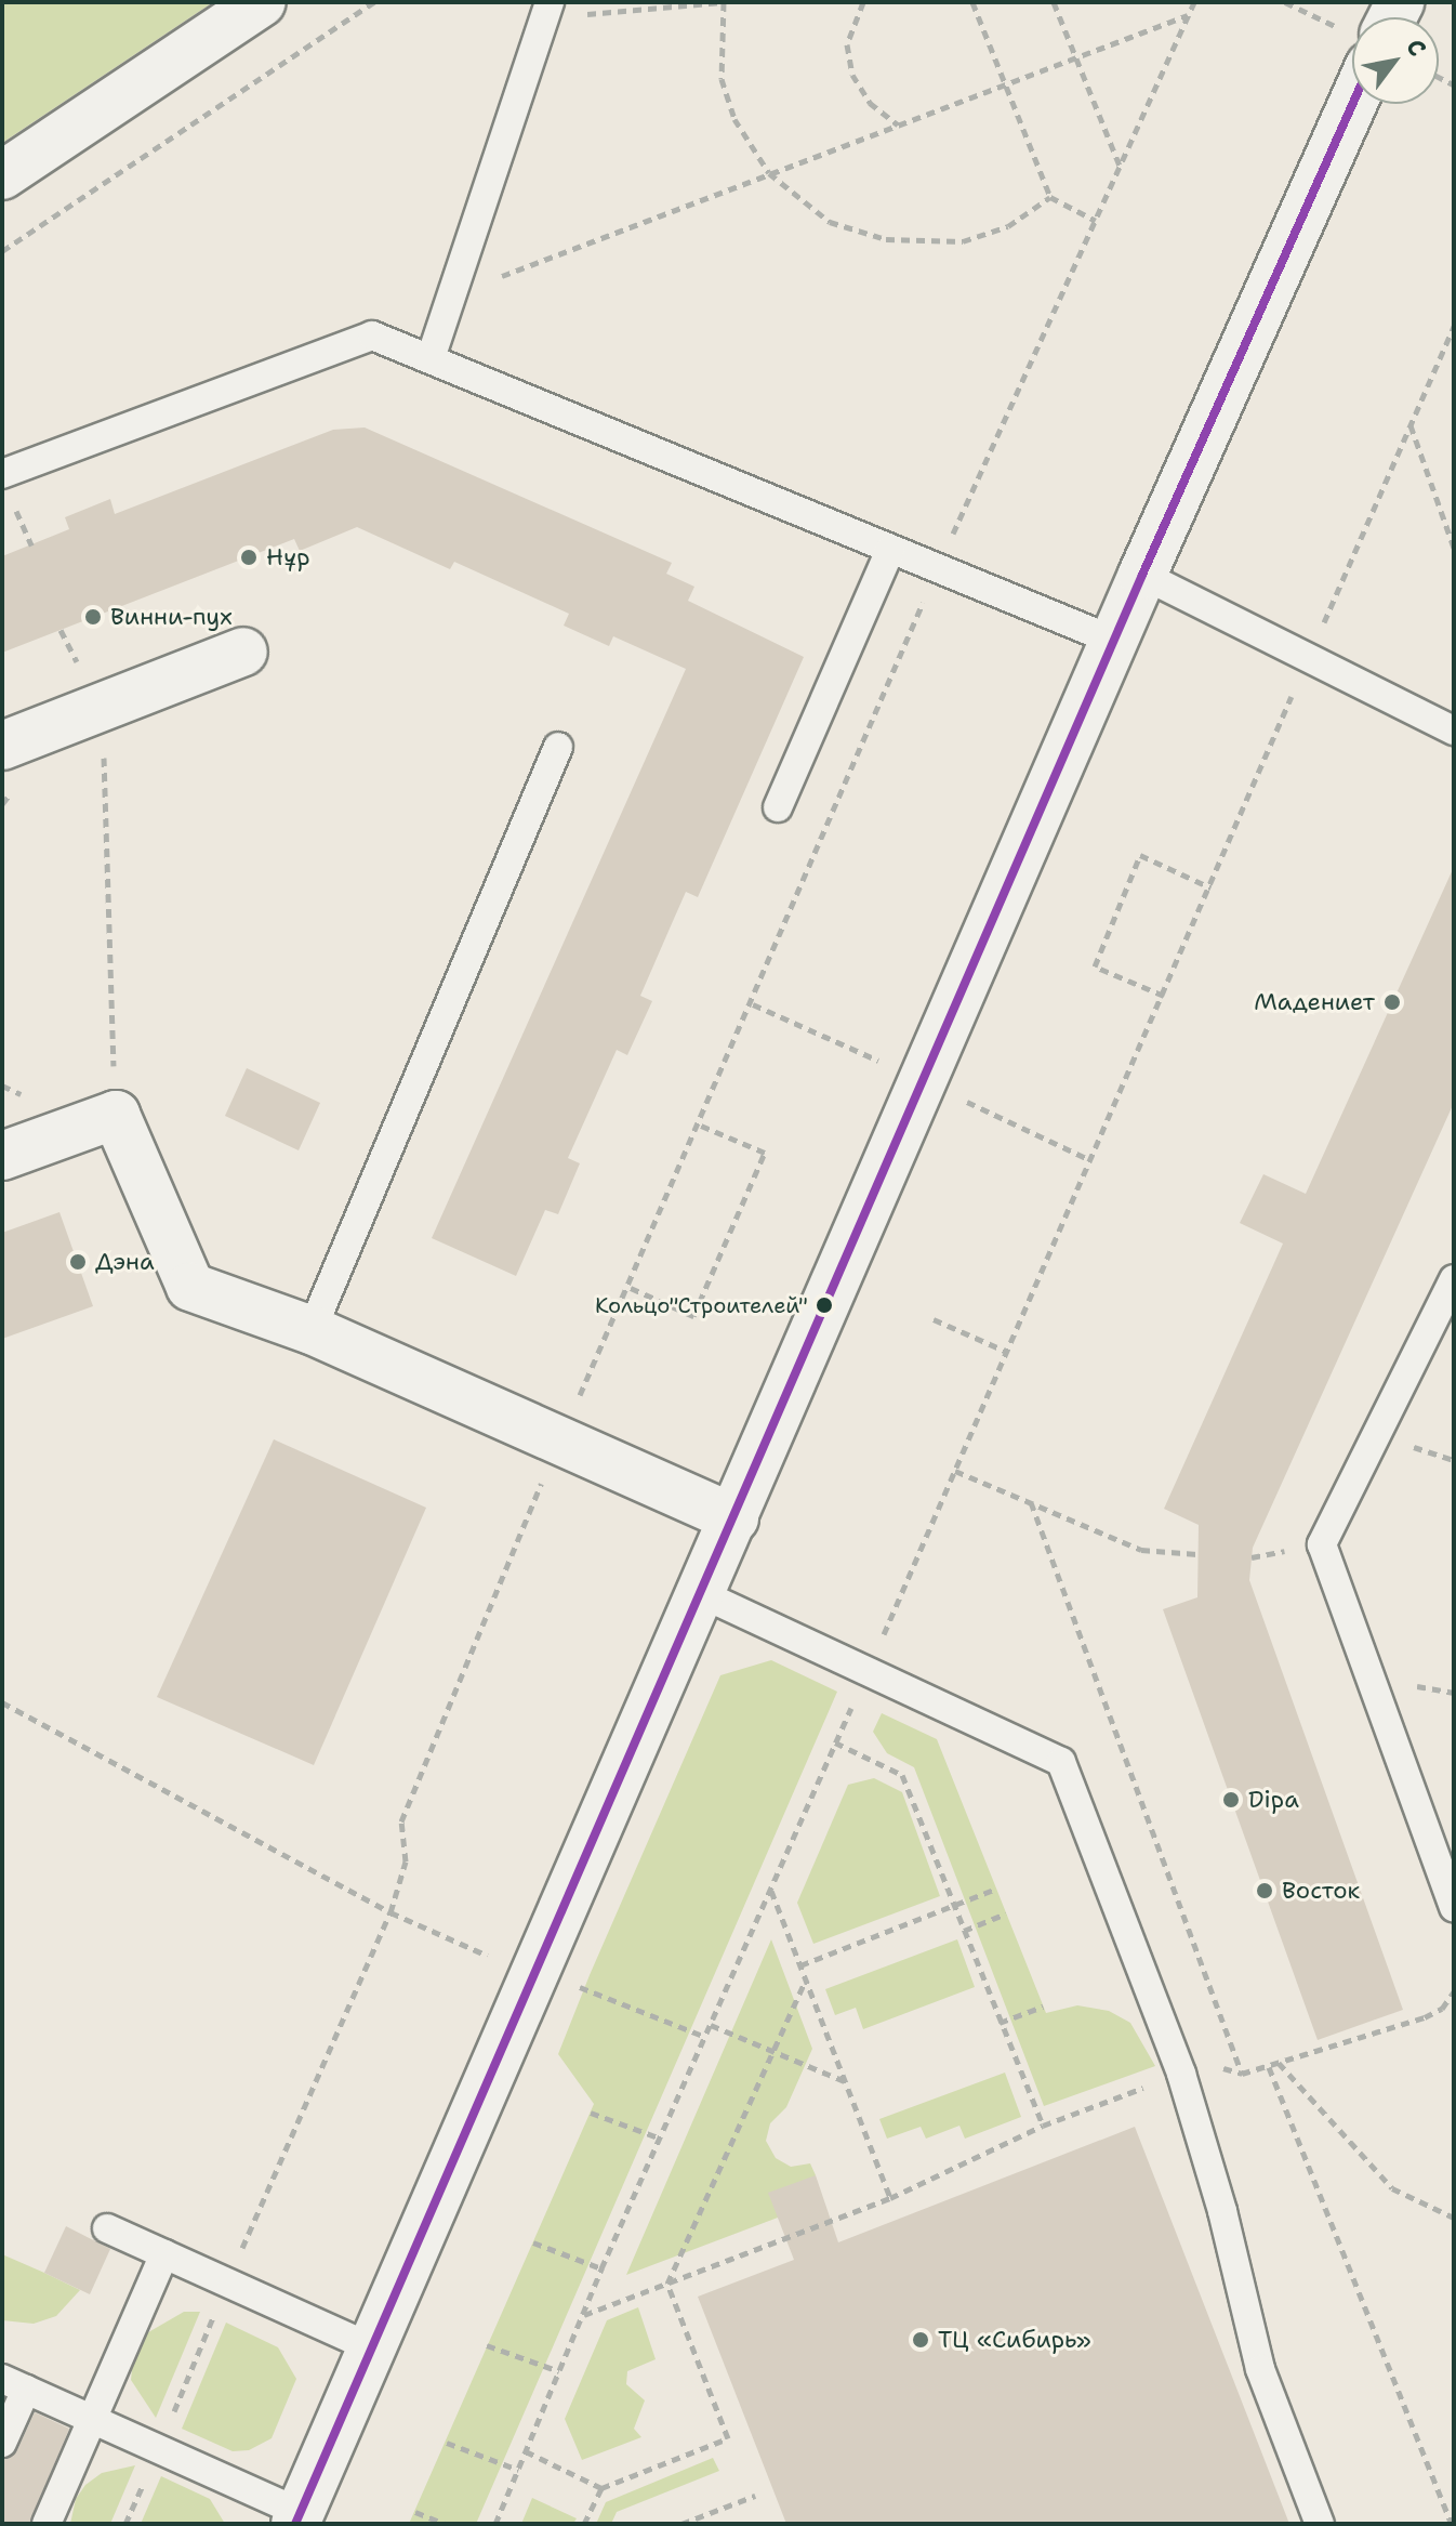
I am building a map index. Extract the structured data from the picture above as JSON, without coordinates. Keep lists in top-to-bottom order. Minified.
{"places":["Нұр","Винни-пух","Мадениет","Дэна","Кольцо\"Строителей\"","Dipa","Восток","ТЦ «Сибирь»"],"north":"top right"}
